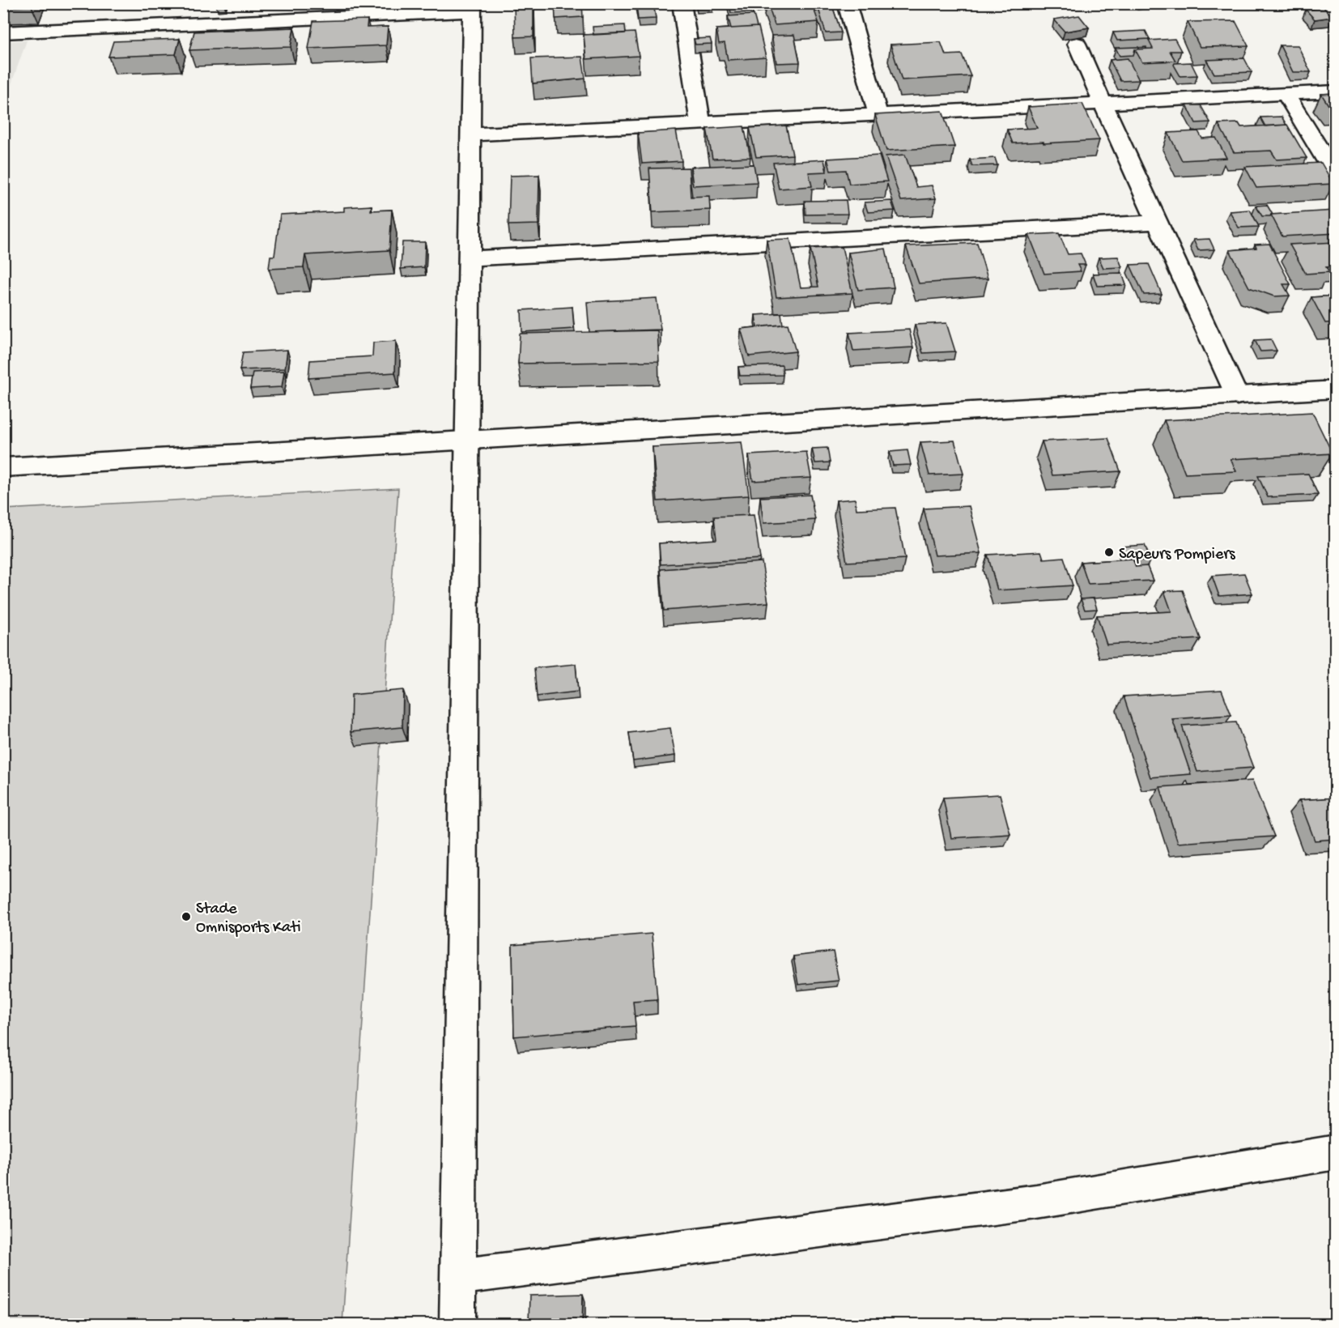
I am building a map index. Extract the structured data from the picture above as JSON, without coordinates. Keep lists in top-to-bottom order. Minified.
{"places":["Sapeurs Pompiers","Stade Omnisports Kati"]}
